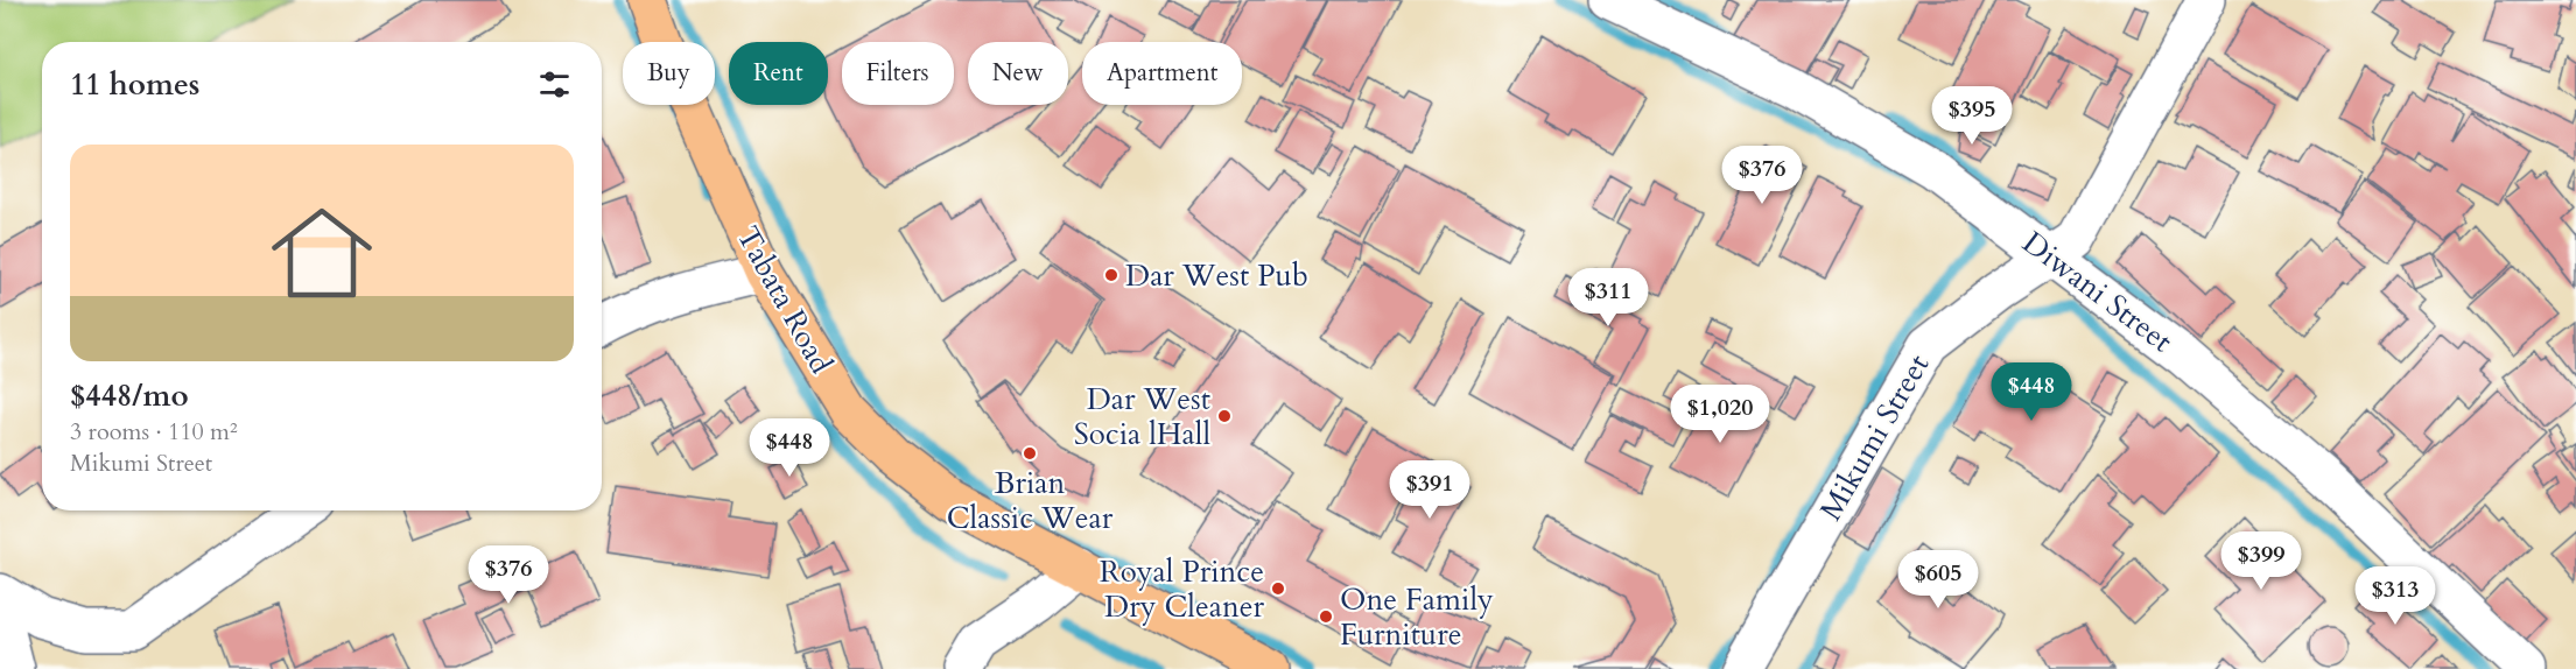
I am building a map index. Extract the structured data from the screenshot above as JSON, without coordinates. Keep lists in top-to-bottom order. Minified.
{"streets":{"main road":["Tabata Road"],"street":["Diwani Street","Mikumi Street"]},"crossings":[["Diwani Street","Mikumi Street"]],"places":["Dar West Pub","Dar West Socia lHall","Brian Classic Wear","Royal Prince Dry Cleaner","One Family Furniture"],"page":{"chip":["Buy","Rent","Filters","New","Apartment"],"heading":"11 homes","price":["$395","$376","$311","$448","$1,020","$448","$391","$399","$376","$605","$313"],"list":[{"name":"$448/mo","note":"3 rooms · 110 m² · Mikumi Street"}]}}
